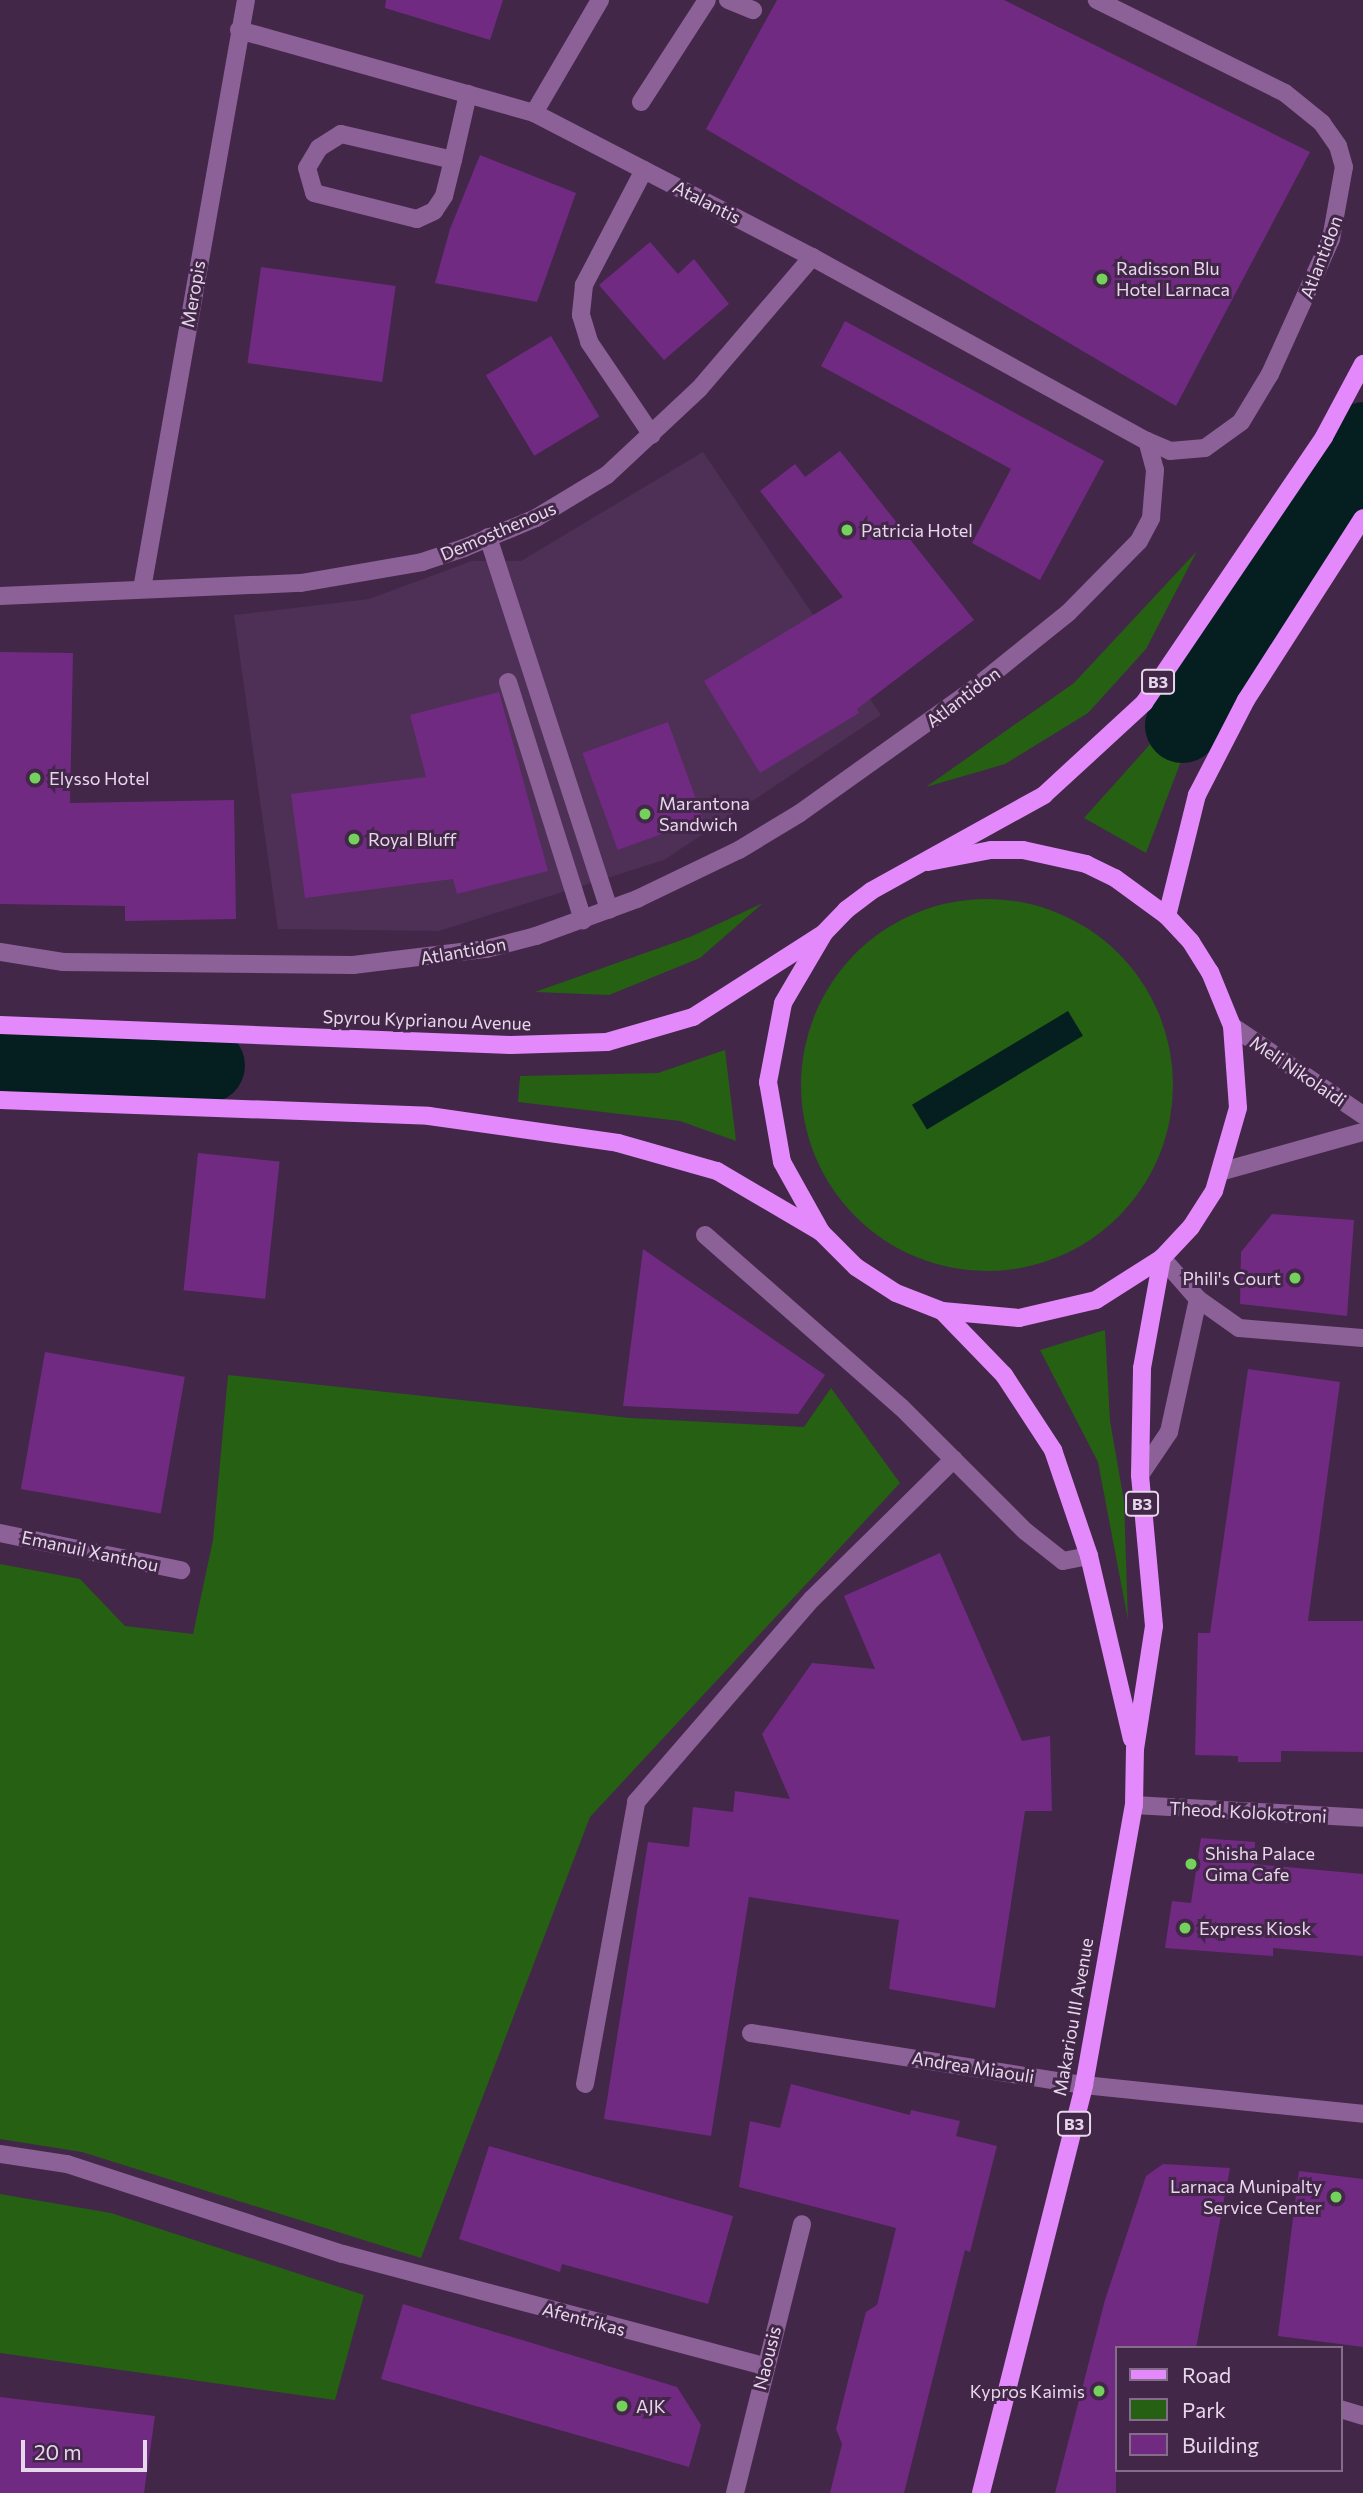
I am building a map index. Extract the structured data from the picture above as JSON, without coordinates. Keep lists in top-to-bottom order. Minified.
{"streets":{"main road":["B3","Spyrou Kyprianou Avenue","Makariou III Avenue"],"street":["Atalantis","Atlantidon","Meropis","Demosthenous","Meli Nikolaidi","Emanuil Xanthou","Theod. Kolokotroni","Andrea Miaouli","Afentrikas","Naousis"]},"crossings":[["Atalantis","Atlantidon"],["Atalantis","Meropis"],["Atalantis","Demosthenous"],["Meropis","Demosthenous"],["B3","Spyrou Kyprianou Avenue"],["B3","Meli Nikolaidi"],["B3","Makariou III Avenue"],["Theod. Kolokotroni","Makariou III Avenue"],["Makariou III Avenue","Andrea Miaouli"],["Afentrikas","Naousis"]],"places":["Radisson Blu Hotel Larnaca","Patricia Hotel","Elysso Hotel","Marantona Sandwich","Royal Bluff","Phili's Court","Shisha Palace Gima Cafe","Express Kiosk","Larnaca Munipalty Service Center","Kypros Kaimis","AJK"],"legend":["Road","Park","Building"],"scale_bar":"20 m"}
